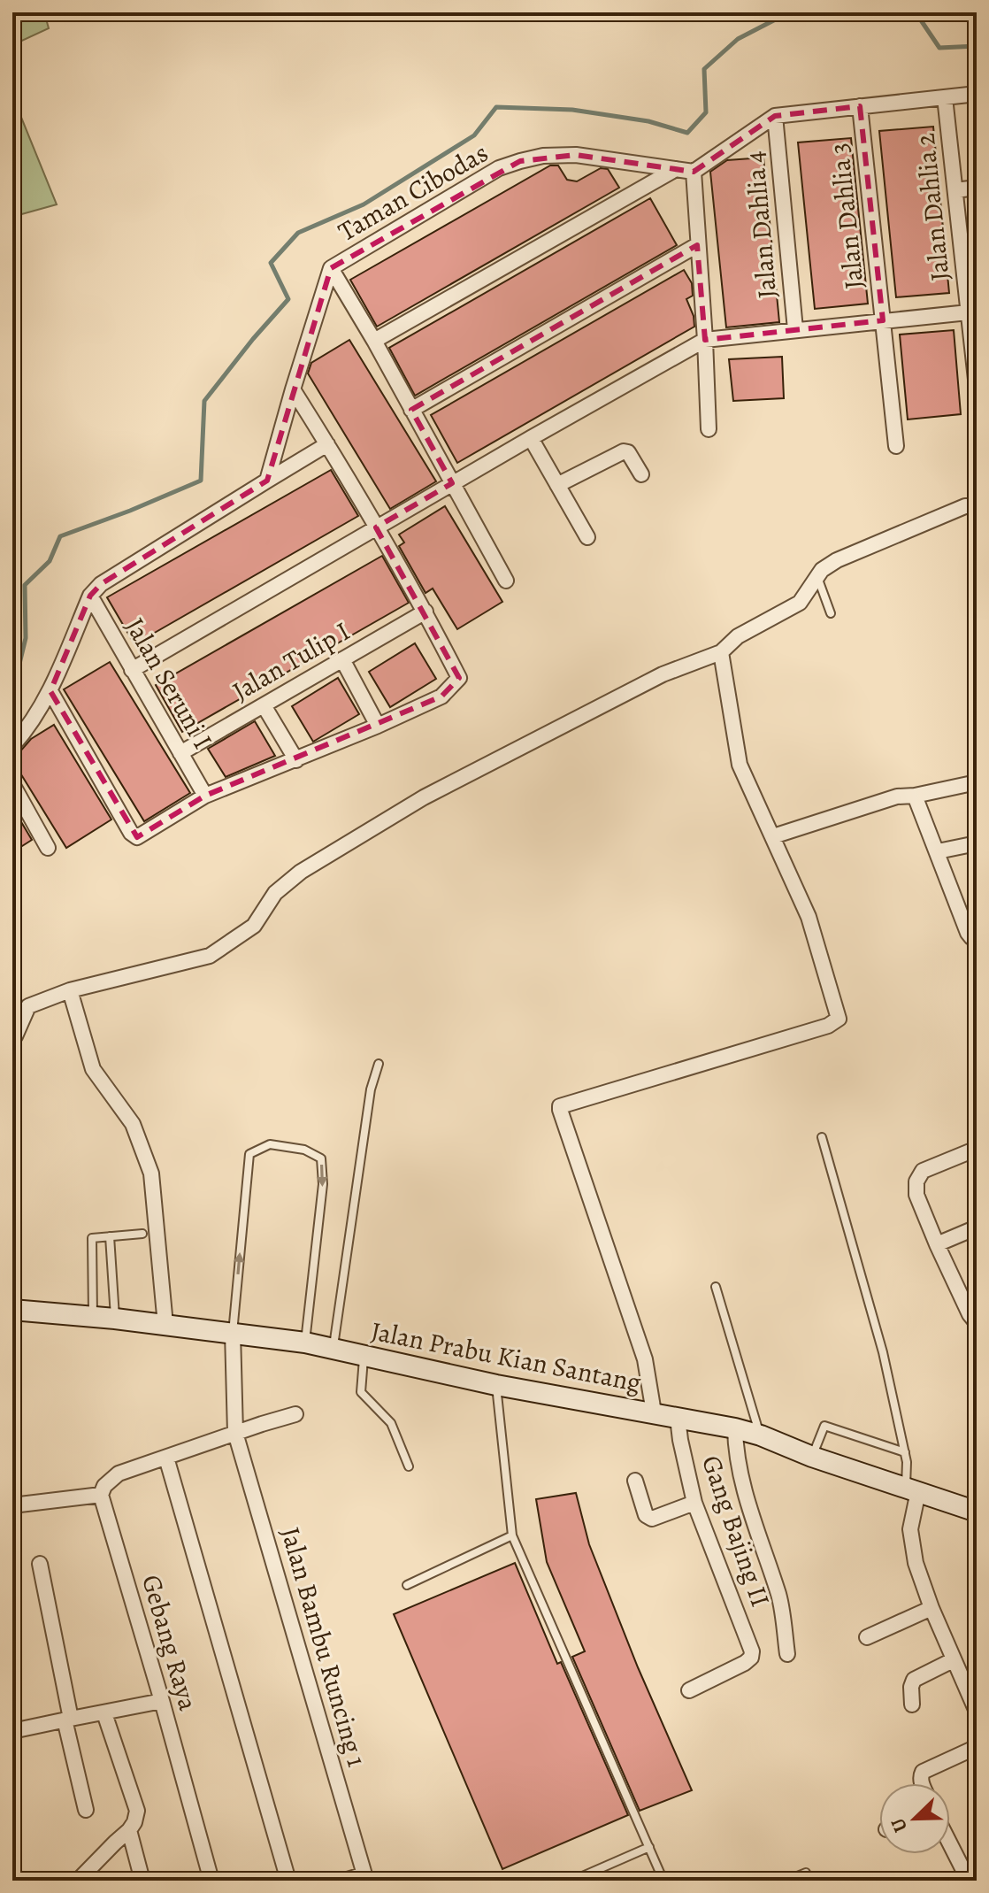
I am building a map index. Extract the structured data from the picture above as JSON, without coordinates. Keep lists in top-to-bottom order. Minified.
{"streets":{"main road":["Jalan Prabu Kian Santang"],"street":["Taman Cibodas","Jalan Dahlia 2","Jalan Dahlia 3","Jalan Dahlia 4","Jalan Tulip I","Jalan Seruni I","Gang Bajing II","Gebang Raya","Jalan Bambu Runcing 1"]},"crossings":[["Jalan Tulip I","Jalan Seruni I"],["Jalan Prabu Kian Santang","Gang Bajing II"]],"north":"bottom left"}
